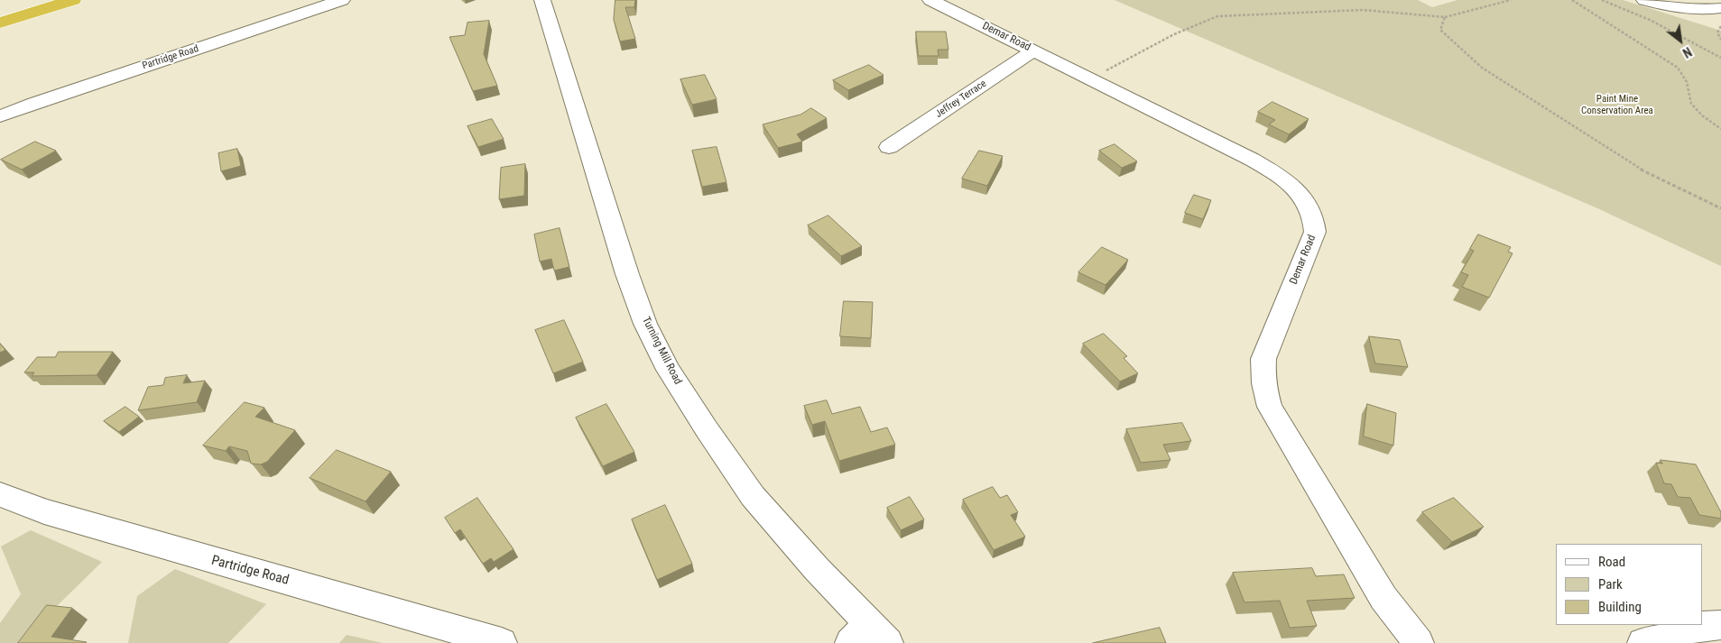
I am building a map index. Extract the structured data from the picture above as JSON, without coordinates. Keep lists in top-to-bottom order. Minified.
{"streets":{"street":["Demar Road","Partridge Road","Jeffrey Terrace","Turning Mill Road"]},"crossings":[["Demar Road","Jeffrey Terrace"]],"parks":["Paint Mine Conservation Area"],"legend":["Road","Park","Building"],"north":"bottom right"}
